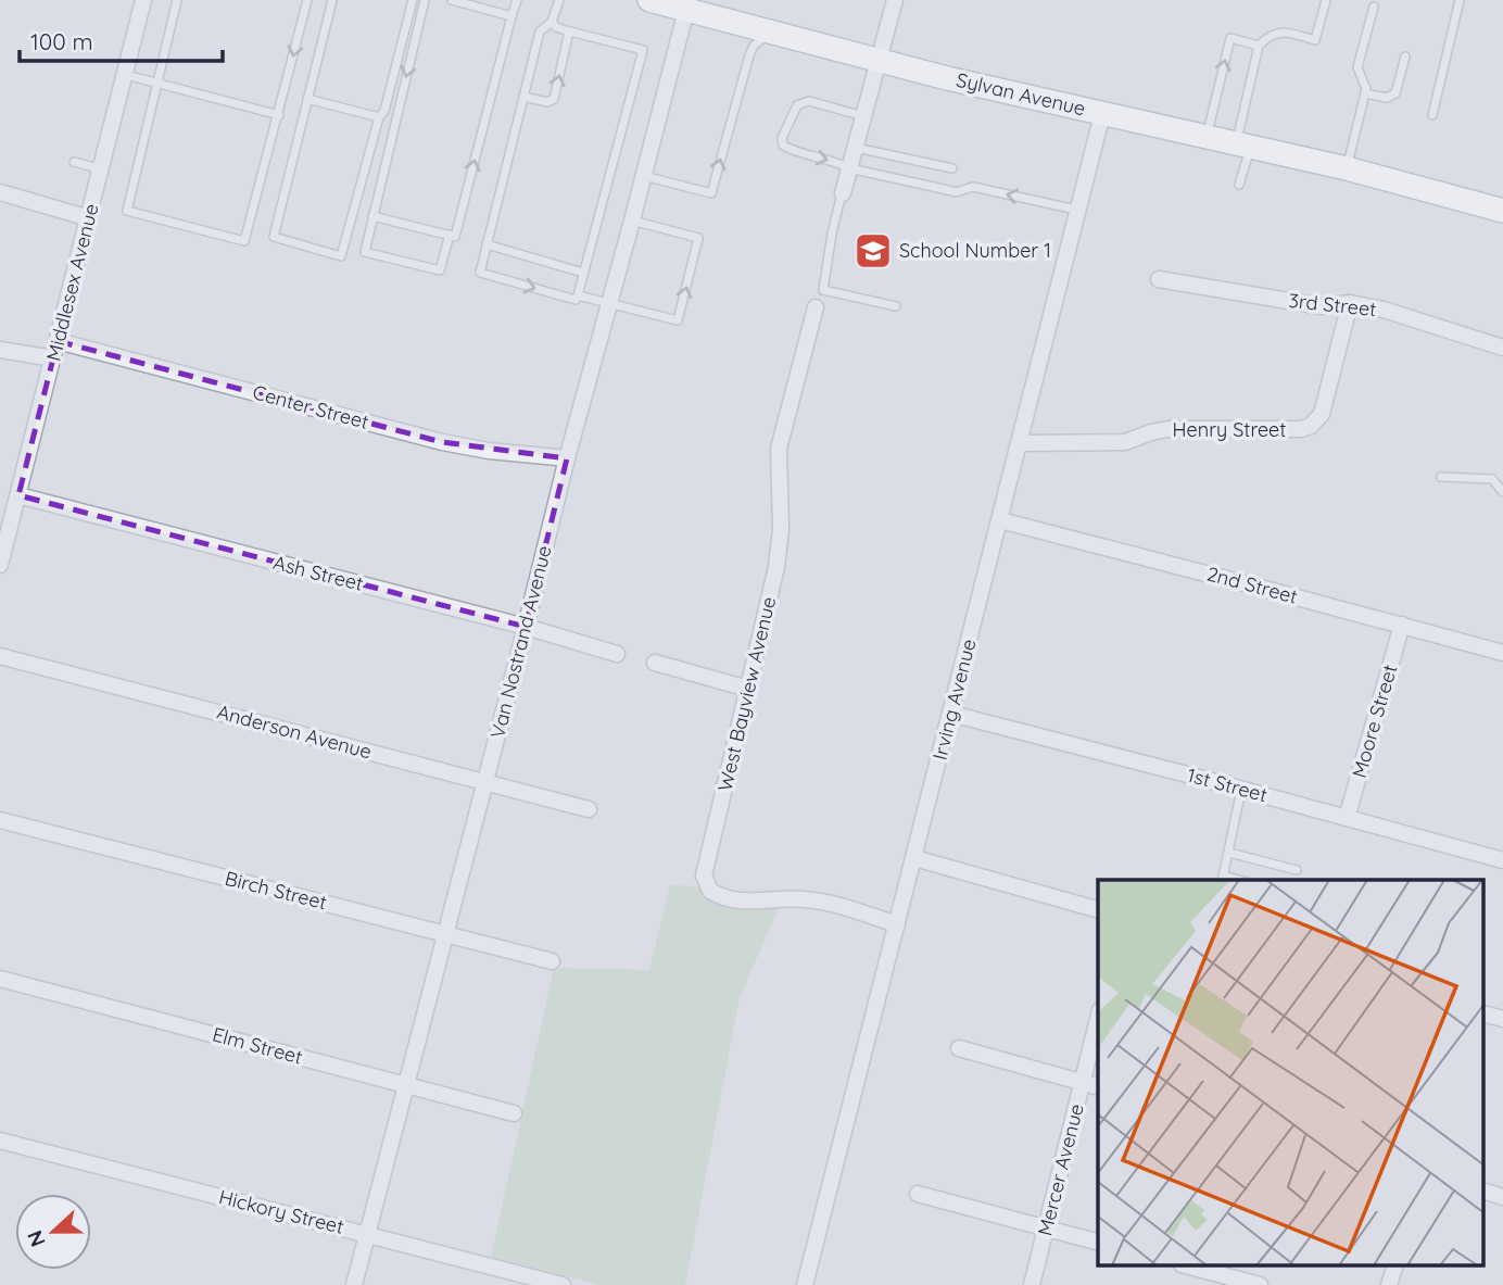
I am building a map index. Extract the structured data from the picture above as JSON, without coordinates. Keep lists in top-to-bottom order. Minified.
{"streets":{"main road":["Sylvan Avenue"],"street":["Middlesex Avenue","3rd Street","Center Street","Henry Street","Ash Street","2nd Street","Van Nostrand Avenue","West Bayview Avenue","Irving Avenue","Moore Street","Anderson Avenue","1st Street","Birch Street","Elm Street","Mercer Avenue","Hickory Street"]},"crossings":[["Sylvan Avenue","Van Nostrand Avenue"],["Sylvan Avenue","Irving Avenue"],["Middlesex Avenue","Center Street"],["Middlesex Avenue","Ash Street"],["3rd Street","Henry Street"],["Center Street","Van Nostrand Avenue"],["Henry Street","Irving Avenue"],["Ash Street","Van Nostrand Avenue"],["2nd Street","Irving Avenue"],["2nd Street","Moore Street"],["Van Nostrand Avenue","Anderson Avenue"],["Van Nostrand Avenue","Birch Street"],["Van Nostrand Avenue","Elm Street"],["Van Nostrand Avenue","Hickory Street"],["West Bayview Avenue","Irving Avenue"],["Irving Avenue","1st Street"],["Moore Street","1st Street"]],"places":{"school or university":["School Number 1"]},"scale_bar":"100 m","north":"left"}
